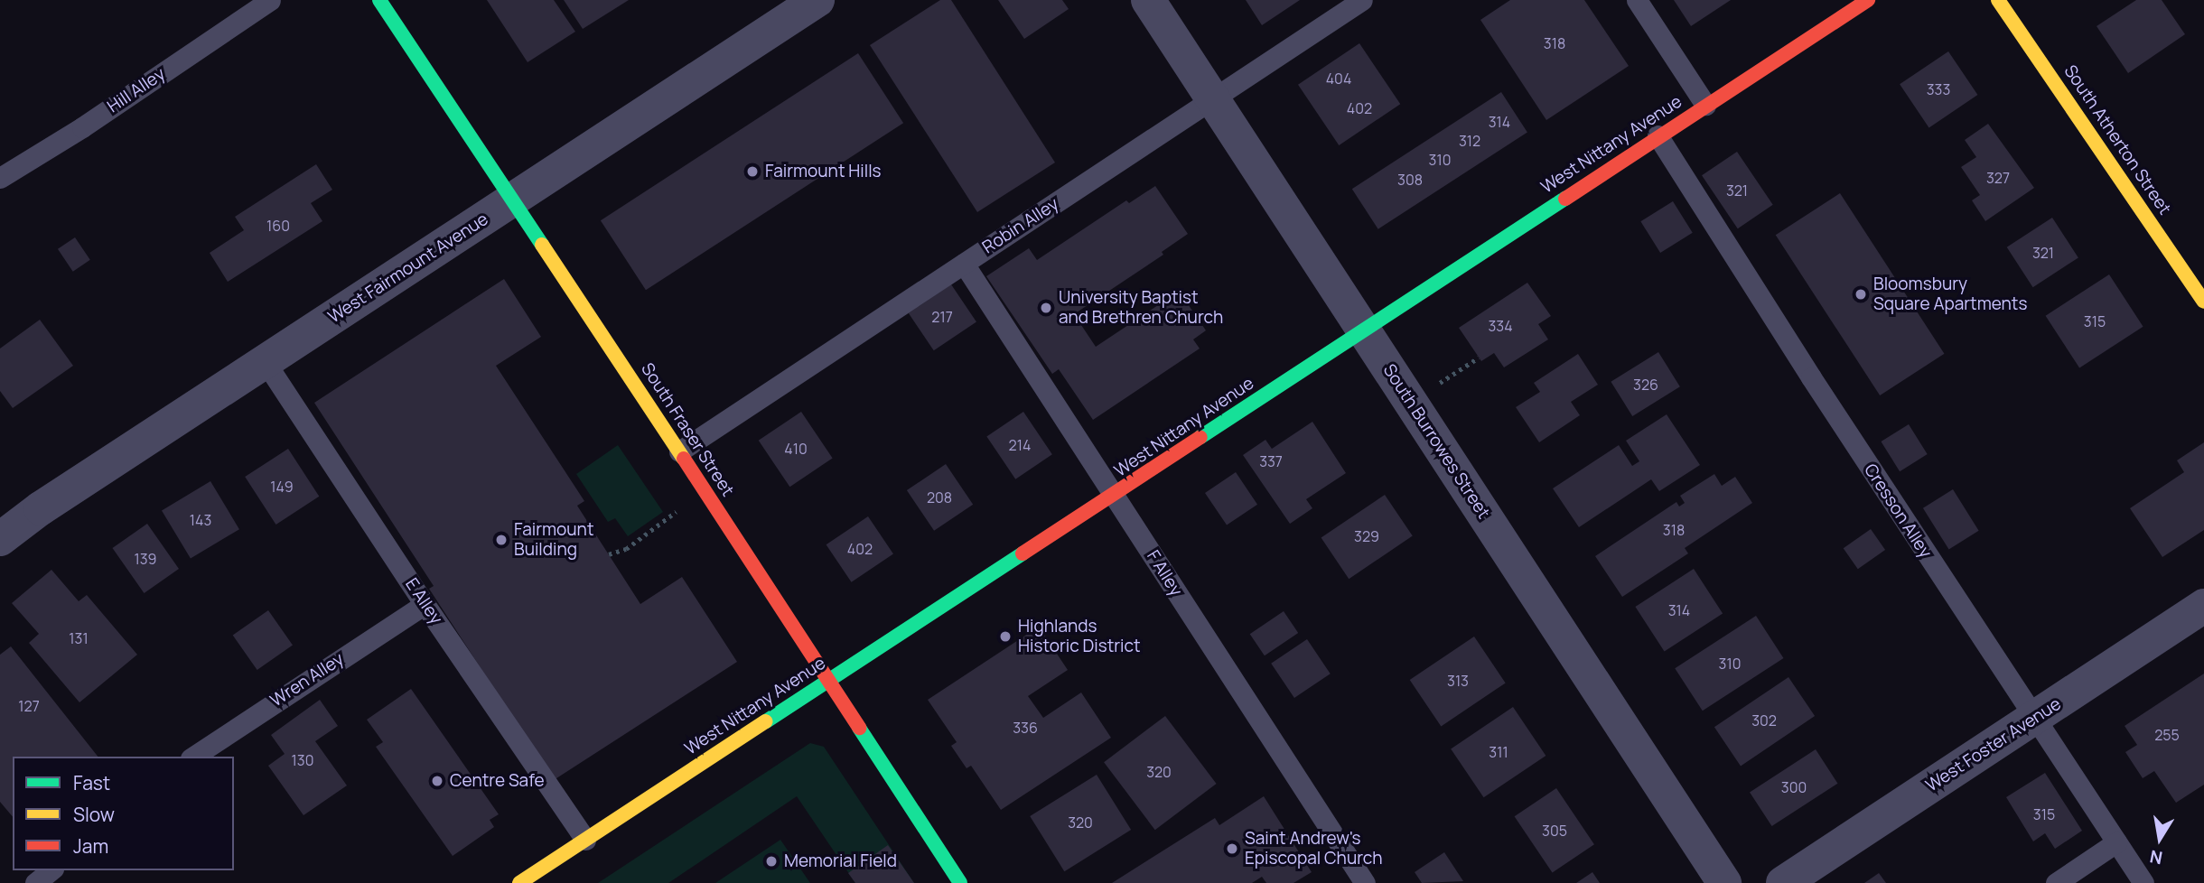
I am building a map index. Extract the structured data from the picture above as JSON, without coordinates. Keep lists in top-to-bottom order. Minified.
{"streets":{"street":["South Atherton Street","West Nittany Avenue","West Fairmount Avenue","South Fraser Street","South Burrowes Street","West Foster Avenue"],"lane":["Hill Alley","Robin Alley","Cresson Alley","F Alley","E Alley","Wren Alley"]},"crossings":[["West Nittany Avenue","South Fraser Street"],["West Nittany Avenue","South Burrowes Street"],["West Nittany Avenue","Cresson Alley"],["West Nittany Avenue","F Alley"],["West Nittany Avenue","E Alley"],["Robin Alley","South Fraser Street"],["Robin Alley","South Burrowes Street"],["Robin Alley","F Alley"],["West Fairmount Avenue","South Fraser Street"],["West Fairmount Avenue","E Alley"],["Cresson Alley","West Foster Avenue"],["E Alley","Wren Alley"]],"places":["Fairmount Hills","Bloomsbury Square Apartments","University Baptist and Brethren Church","Fairmount Building","Highlands Historic District","Centre Safe","Saint Andrew's Episcopal Church","Memorial Field"],"house_numbers":["318","404","333","402","314","312","310","327","308","321","160","321","217","315","334","326","214","410","337","149","208","143","318","329","402","139","314","131","310","313","127","302","336","255","311","130","320","300","315","320","305"],"legend":["Fast","Slow","Jam"],"north":"bottom"}
